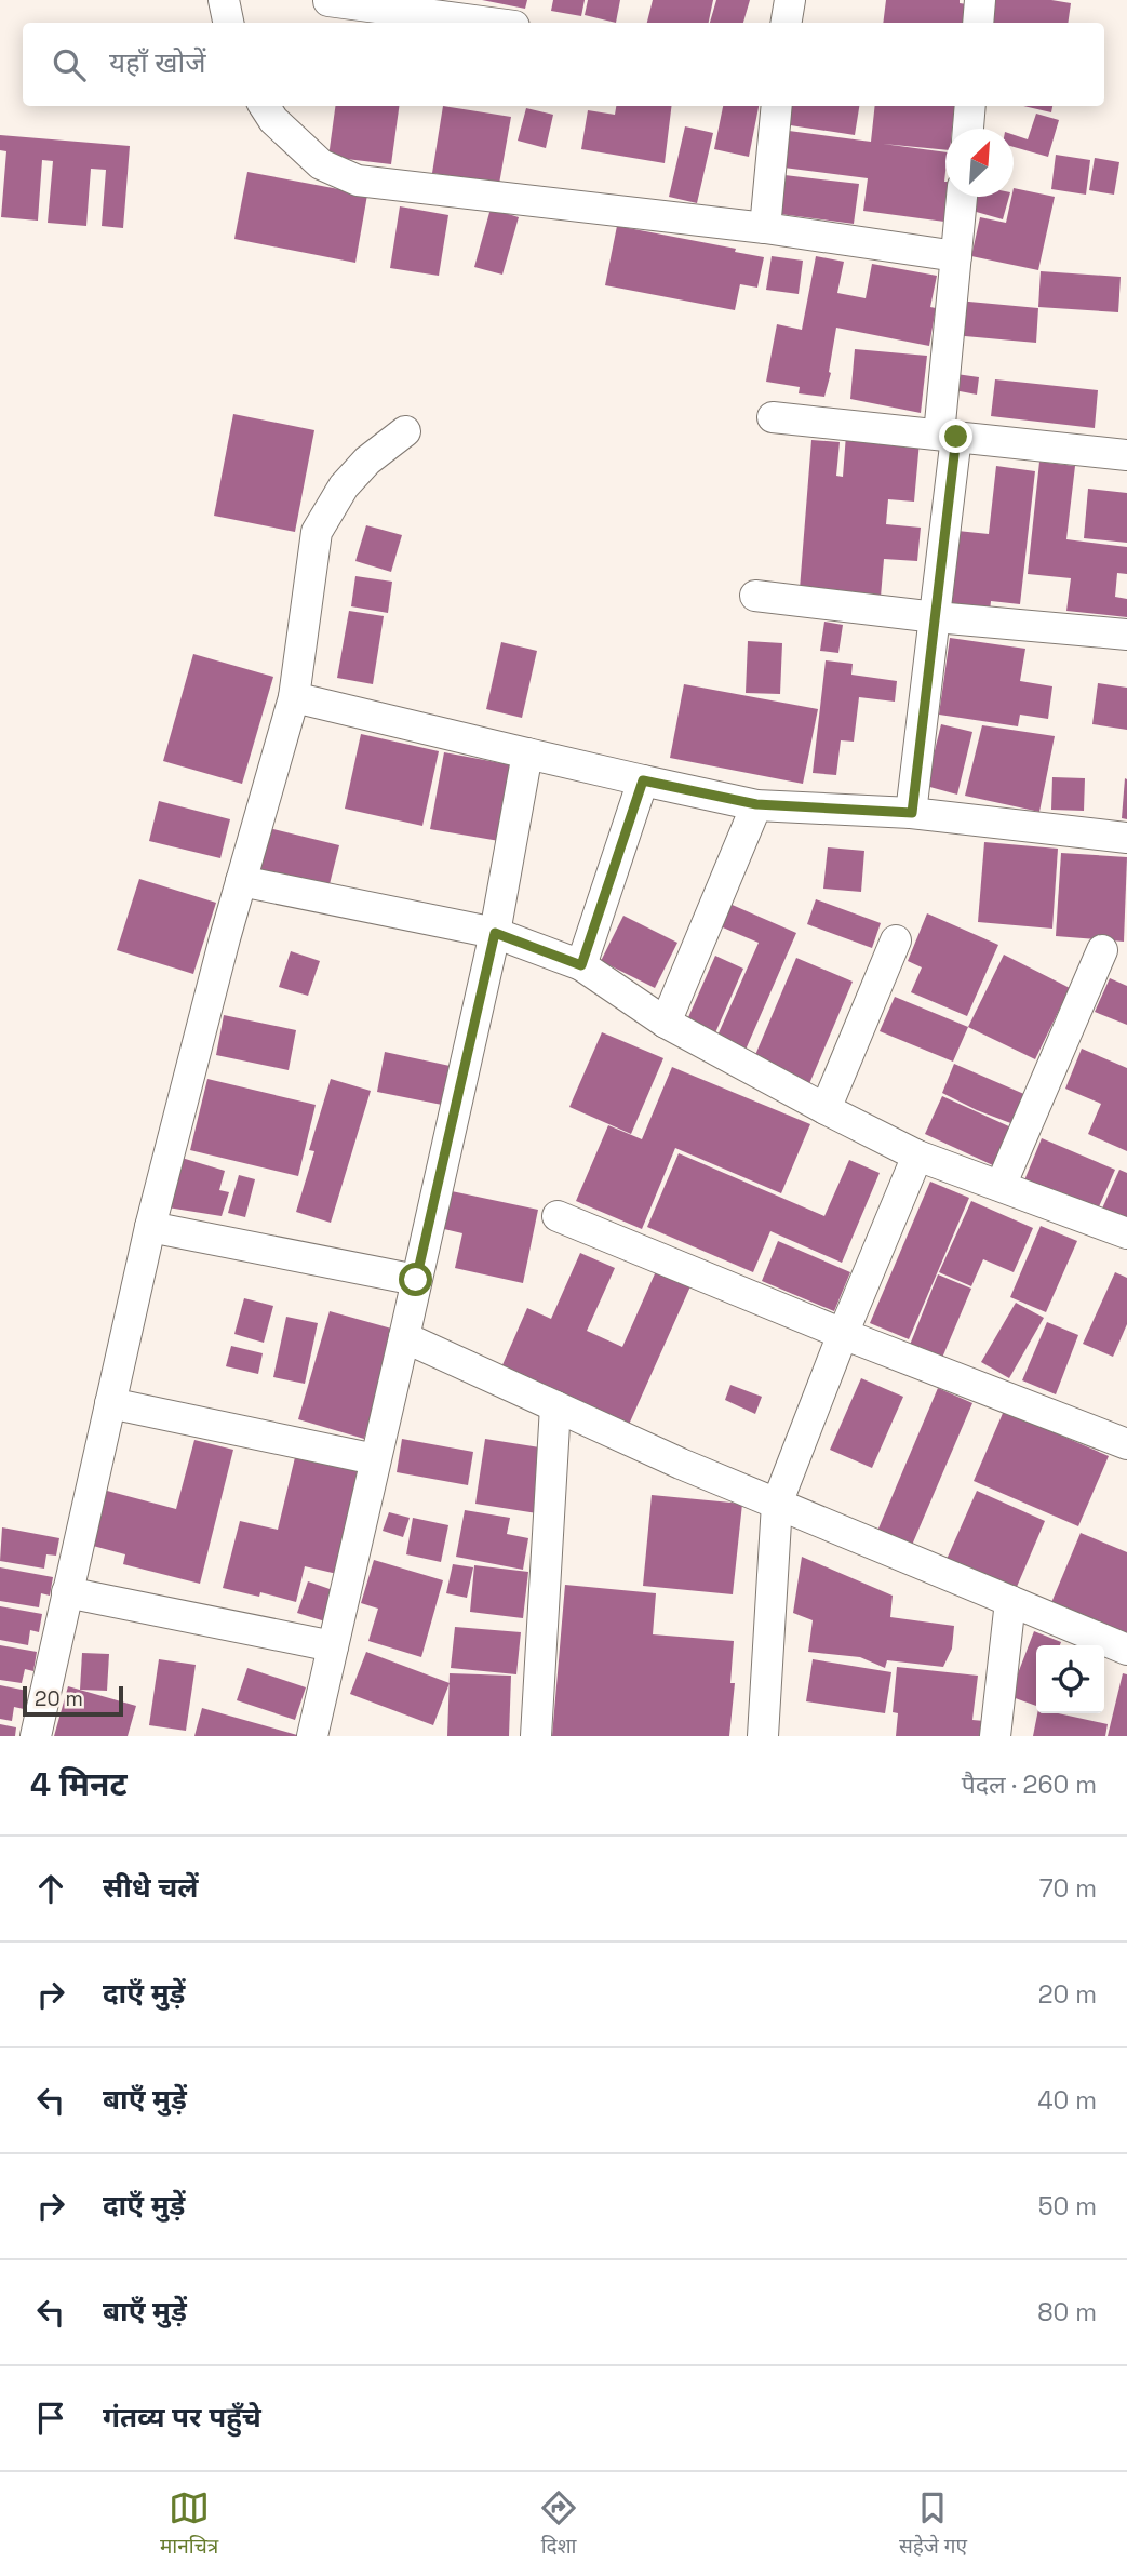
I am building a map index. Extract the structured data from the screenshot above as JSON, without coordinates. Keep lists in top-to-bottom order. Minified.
{"scale_bar":"20 m","north":"top right","page":{"search":"यहाँ खोजें","scale":"20 m","heading":["4 मिनट","पैदल · 260 m"],"list":[["सीधे चलें","70 m"],["दाएँ मुड़ें","20 m"],["बाएँ मुड़ें","40 m"],["दाएँ मुड़ें","50 m"],["बाएँ मुड़ें","80 m"],"गंतव्य पर पहुँचे"],"nav":["मानचित्र","दिशा","सहेजे गए"]}}
